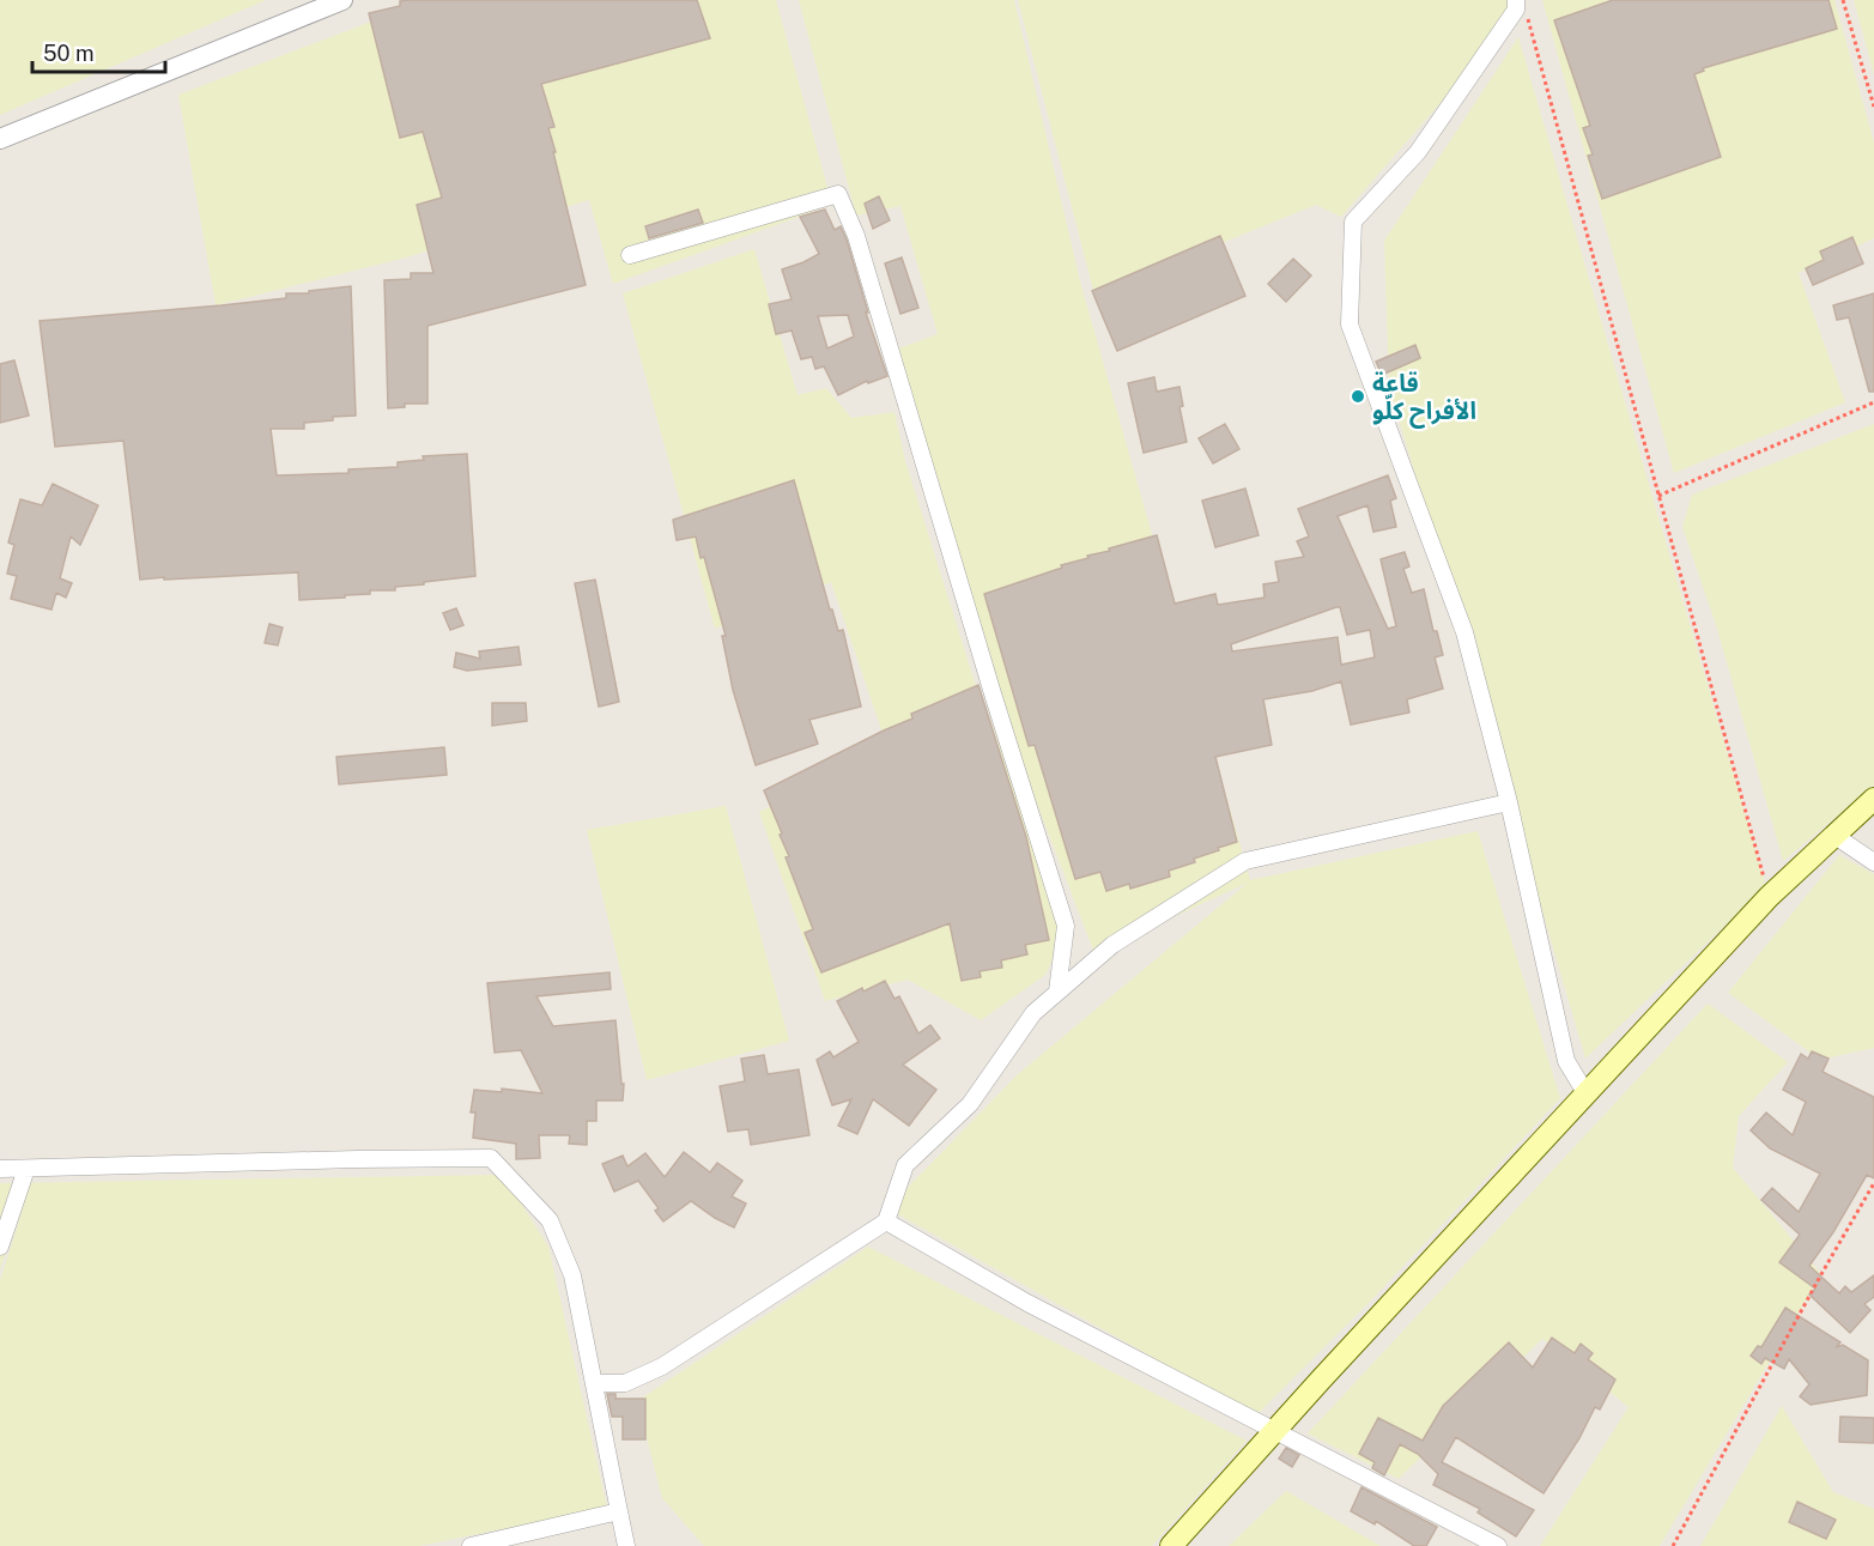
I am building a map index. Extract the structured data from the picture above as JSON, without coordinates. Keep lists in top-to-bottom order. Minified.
{"places":["قاعة الأفراح كلّو"],"scale_bar":"50 m"}
